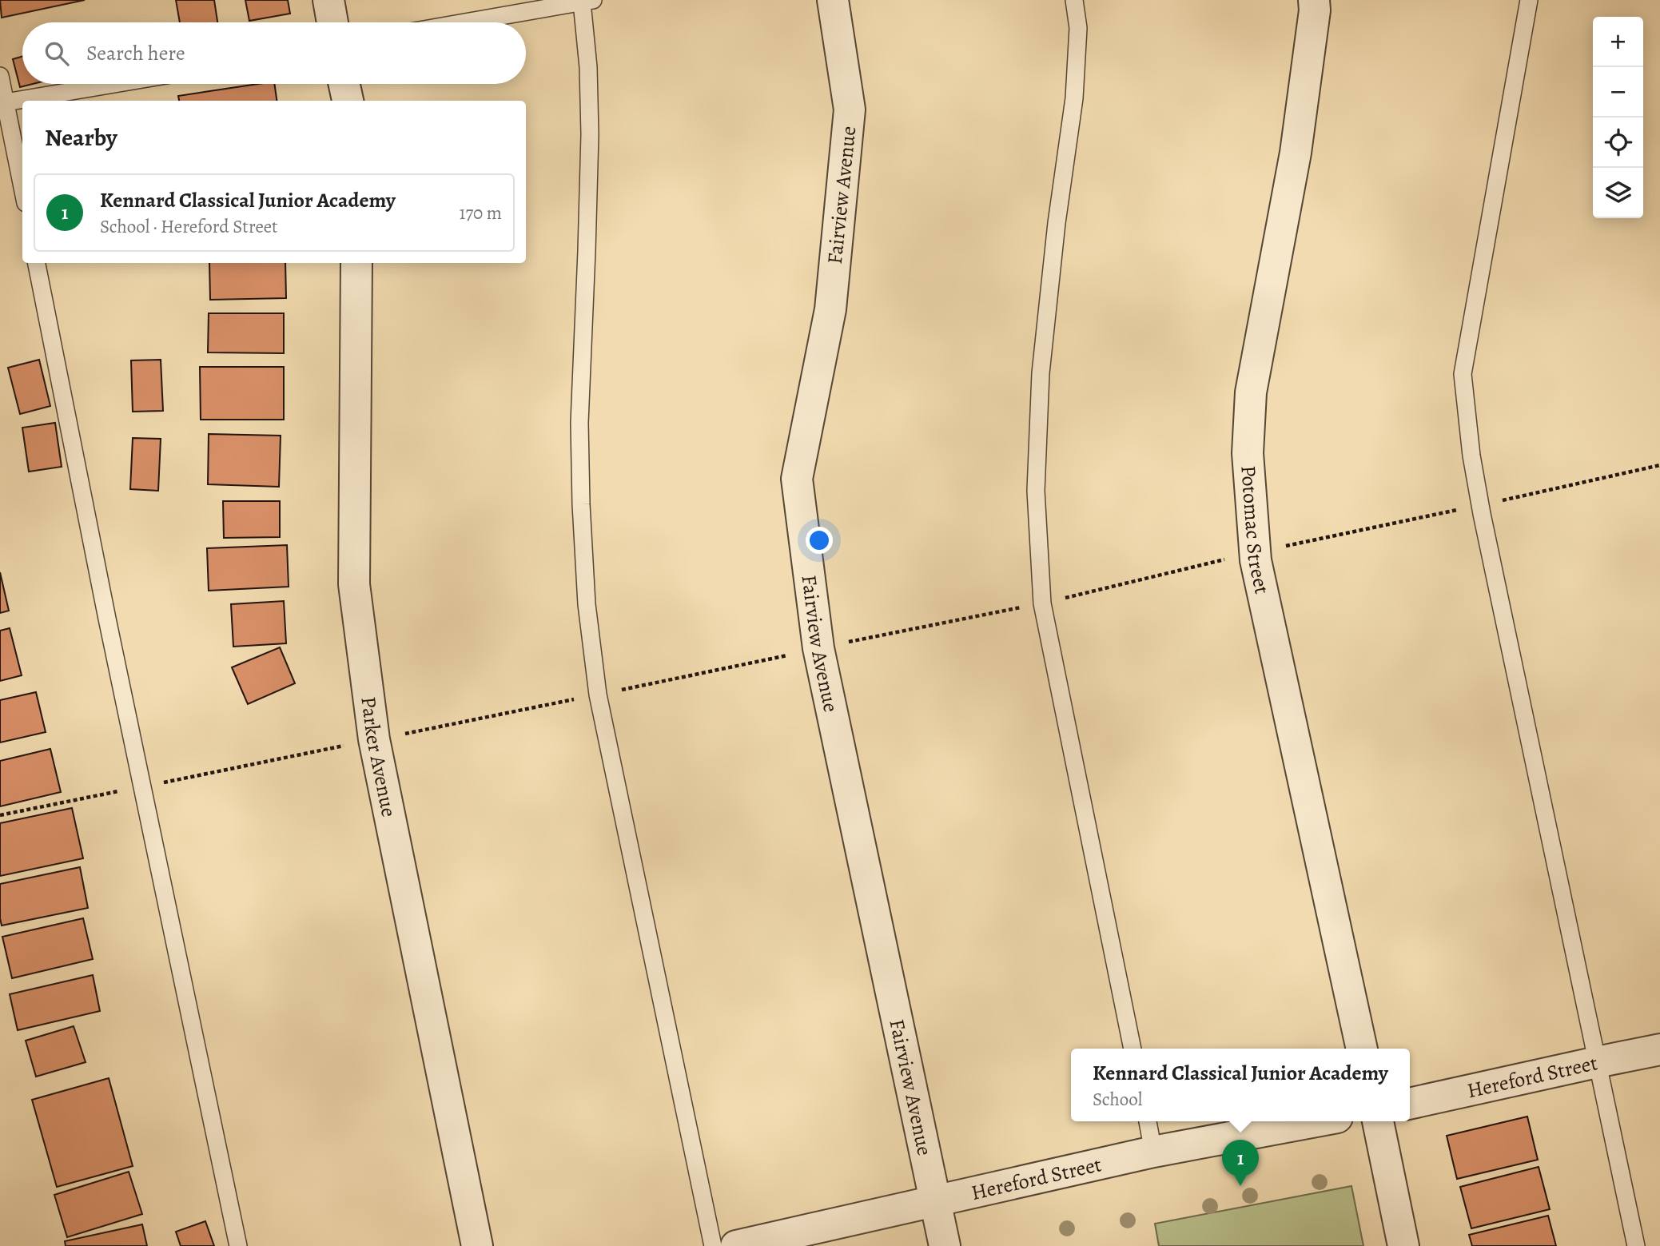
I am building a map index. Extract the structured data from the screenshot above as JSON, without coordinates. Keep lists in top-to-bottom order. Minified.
{"streets":{"street":["Fairview Avenue","Potomac Street","Parker Avenue","Hereford Street"]},"crossings":[["Fairview Avenue","Hereford Street"]],"page":{"map_buttons":["+","−"],"search":"Search here","heading":"Nearby","list":[{"mark":"1","name":"Kennard Classical Junior Academy","note":"School · Hereford Street","value":"170 m"}],"popup":["Kennard Classical Junior Academy","School"],"pins":"1"}}
